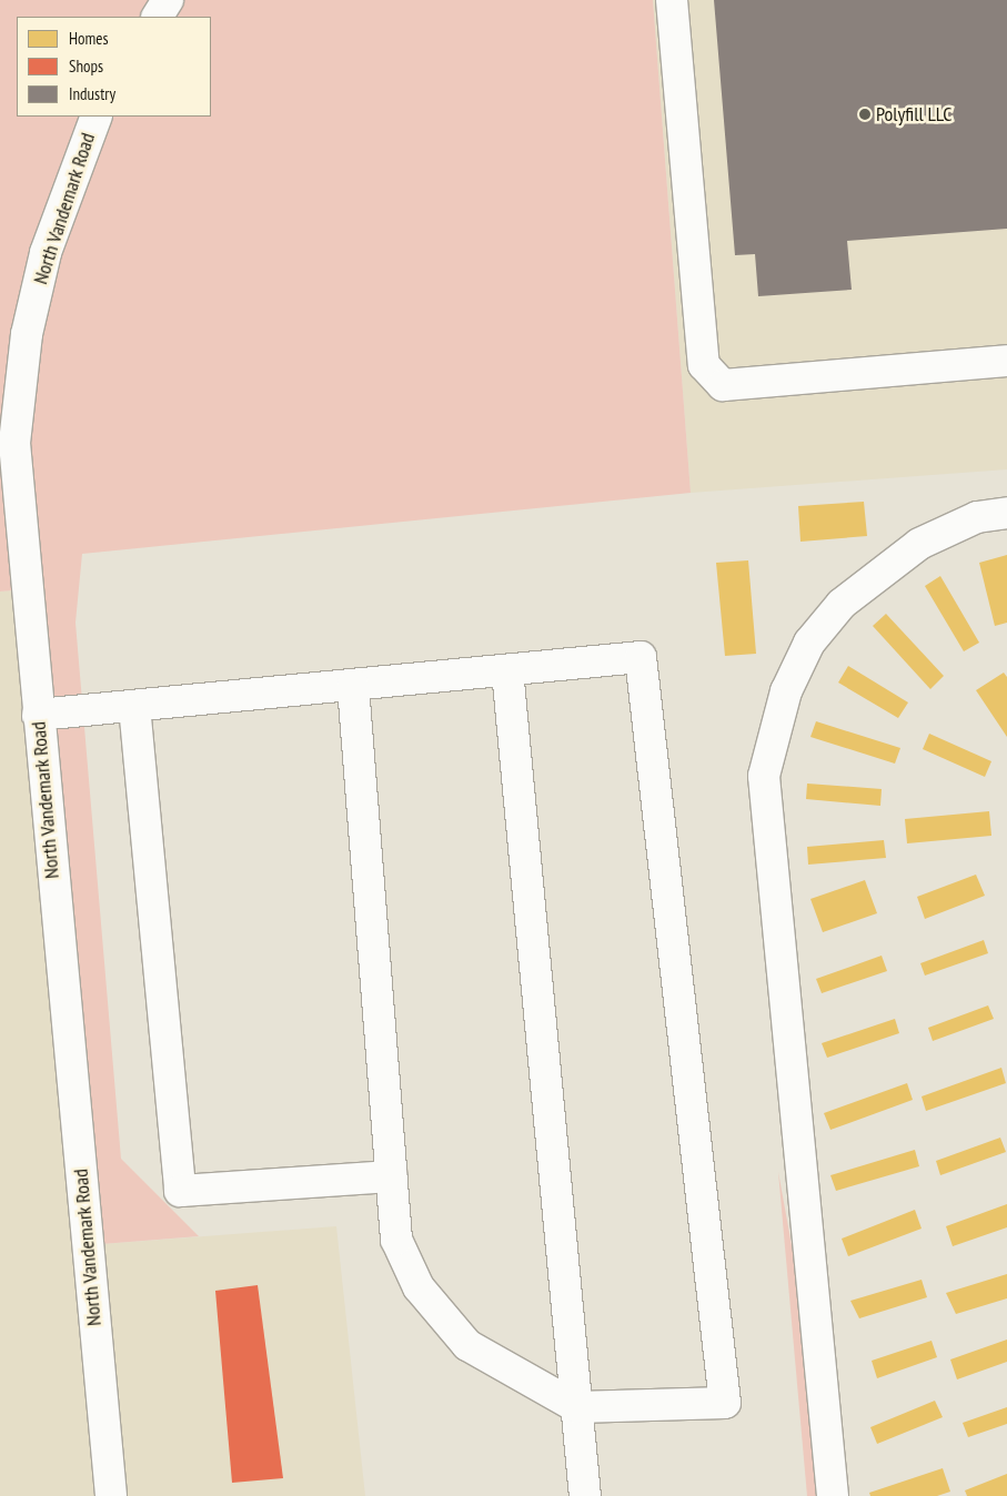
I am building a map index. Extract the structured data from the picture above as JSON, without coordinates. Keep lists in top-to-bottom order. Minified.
{"streets":{"street":["North Vandemark Road"]},"places":["Polyfill LLC"],"legend":["Homes","Shops","Industry"]}
